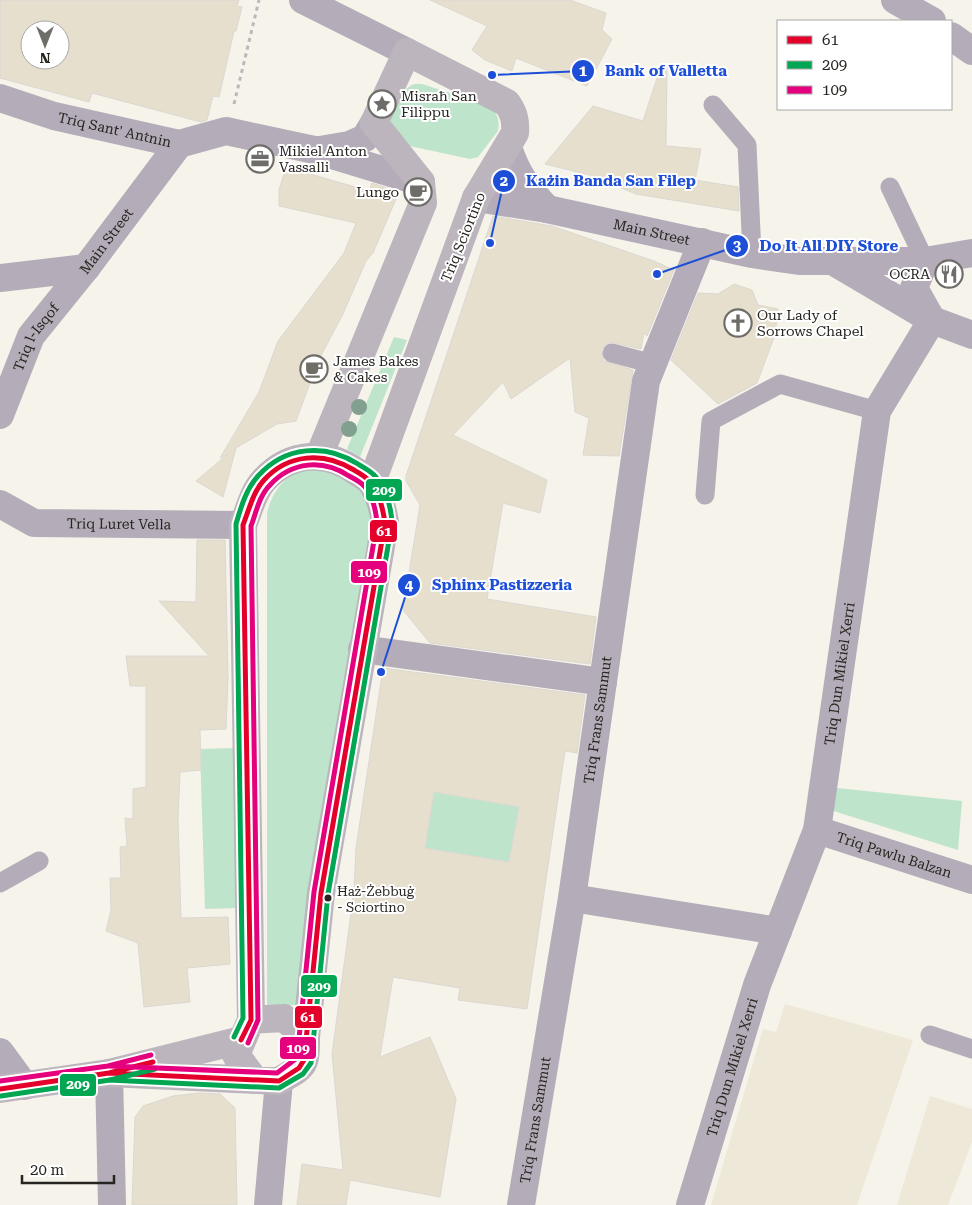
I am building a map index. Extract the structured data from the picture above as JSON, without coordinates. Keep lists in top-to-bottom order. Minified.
{"streets":{"street":["Triq Sant' Antnin","Main Street","Triq Sciortino","Triq l-Isqof","Triq Luret Vella","Triq Dun Mikiel Xerri","Triq Frans Sammut","Triq Pawlu Balzan"]},"crossings":[["Triq Sant' Antnin","Main Street"],["Main Street","Triq Sciortino"],["Main Street","Triq l-Isqof"],["Main Street","Triq Frans Sammut"],["Triq Dun Mikiel Xerri","Triq Pawlu Balzan"]],"places":{"other":["Bank of Valletta","Każin Banda San Filep","Do It All DIY Store","Sphinx Pastizzeria","Ħaż-Żebbuġ - Sciortino"],"place":["Misraħ San Filippu"],"office":["Mikiel Anton Vassalli"],"cafe":["Lungo","James Bakes & Cakes"],"restaurant":["OCRA"],"church":["Our Lady of Sorrows Chapel"]},"lines":["transit line 209","transit line 61","transit line 109"],"legend":["61","209","109"],"scale_bar":"20 m","north":"bottom"}
